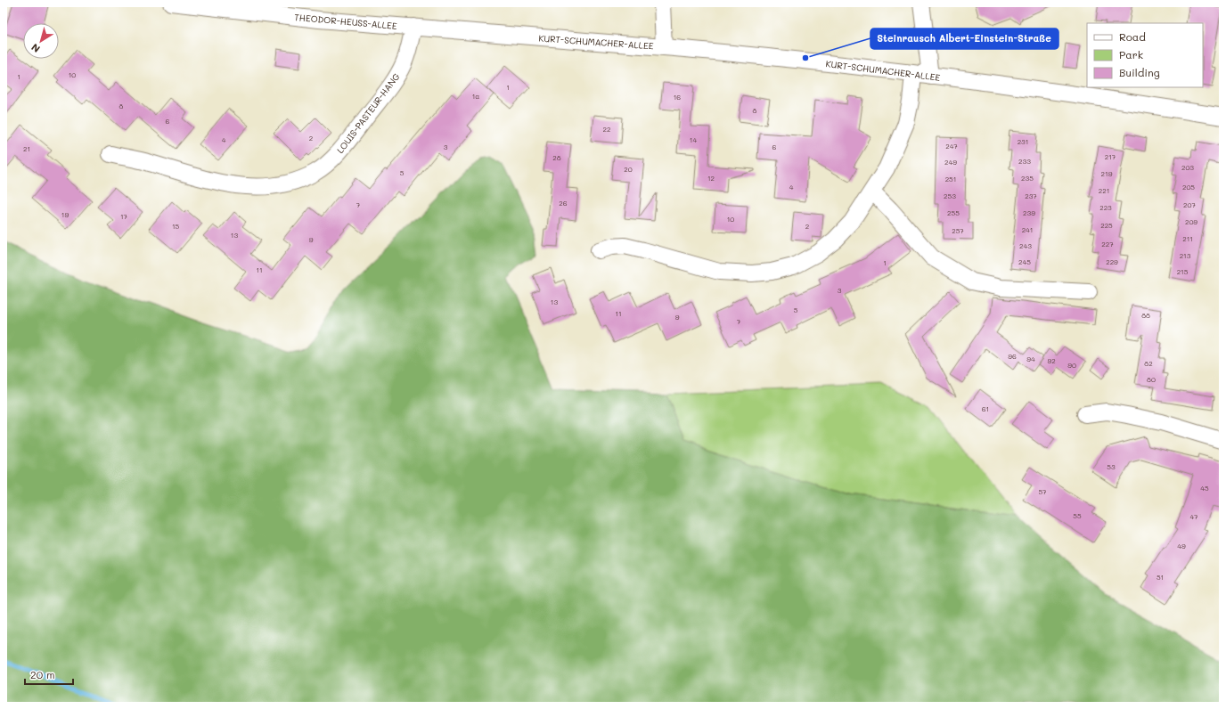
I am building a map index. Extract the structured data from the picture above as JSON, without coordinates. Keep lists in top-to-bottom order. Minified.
{"streets":{"street":["THEODOR-HEUSS-ALLEE","KURT-SCHUMACHER-ALLEE","LOUIS-PASTEUR-HANG"]},"crossings":[["THEODOR-HEUSS-ALLEE","KURT-SCHUMACHER-ALLEE"],["THEODOR-HEUSS-ALLEE","LOUIS-PASTEUR-HANG"],["KURT-SCHUMACHER-ALLEE","LOUIS-PASTEUR-HANG"]],"places":["Steinrausch Albert-Einstein-Straße"],"house_numbers":["10","1","1","1a","16","8","8","6","22","2","4","14","231","247","3","6","21","217","28","233","249","203","20","5","219","12","235","251","4","205","221","253","237","26","7","207","223","255","239","19","17","10","209","225","15","2","241","257","13","211","9","227","243","213","245","229","1","11","215","3","13","5","11","88","9","7","96","94","92","82","90","80","61","53","45","57","55","47","49","51"],"legend":["Road","Park","Building"],"scale_bar":"20 m","north":"bottom left"}
